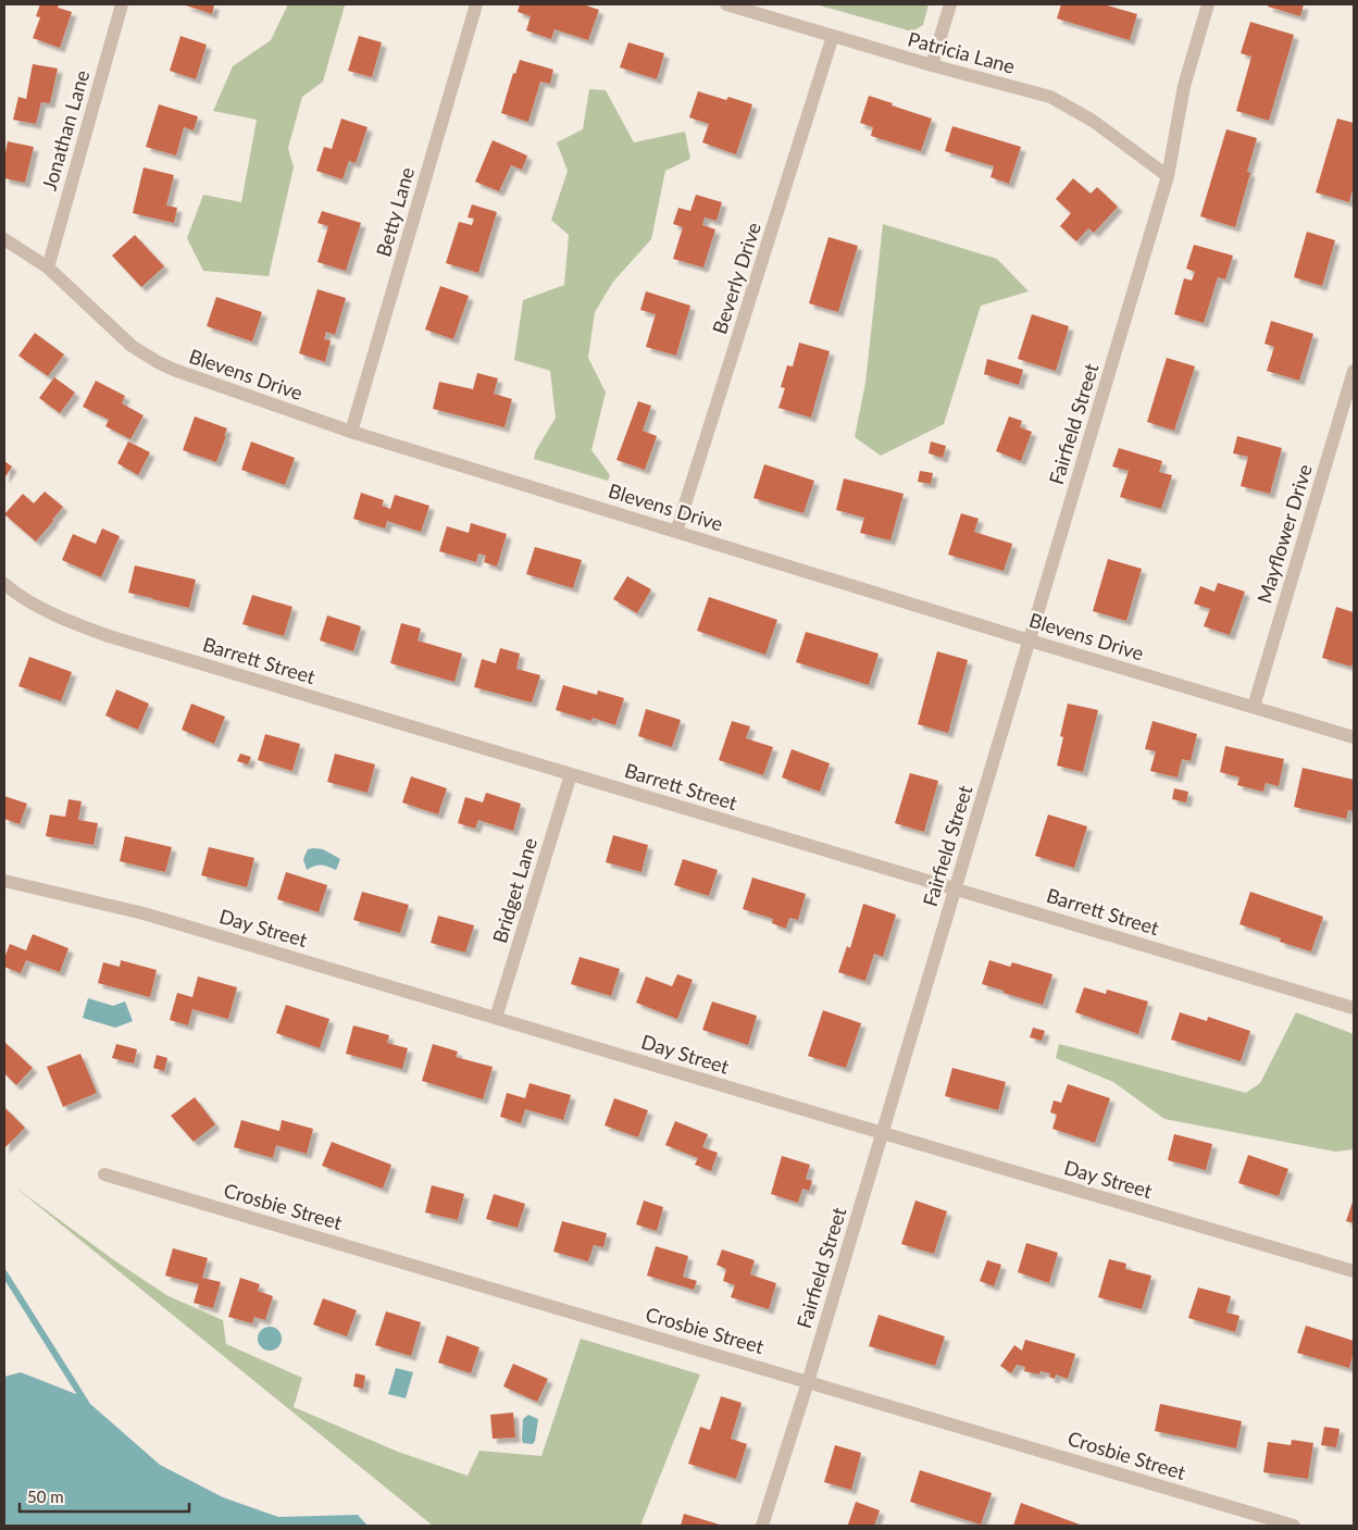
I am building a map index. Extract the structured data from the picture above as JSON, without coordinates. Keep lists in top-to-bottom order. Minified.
{"streets":{"street":["Patricia Lane","Jonathan Lane","Betty Lane","Beverly Drive","Blevens Drive","Fairfield Street","Mayflower Drive","Barrett Street","Bridget Lane","Day Street","Crosbie Street"]},"crossings":[["Patricia Lane","Beverly Drive"],["Patricia Lane","Fairfield Street"],["Jonathan Lane","Blevens Drive"],["Betty Lane","Blevens Drive"],["Beverly Drive","Blevens Drive"],["Blevens Drive","Fairfield Street"],["Blevens Drive","Mayflower Drive"],["Fairfield Street","Barrett Street"],["Fairfield Street","Day Street"],["Fairfield Street","Crosbie Street"],["Barrett Street","Bridget Lane"],["Bridget Lane","Day Street"]],"scale_bar":"50 m"}
